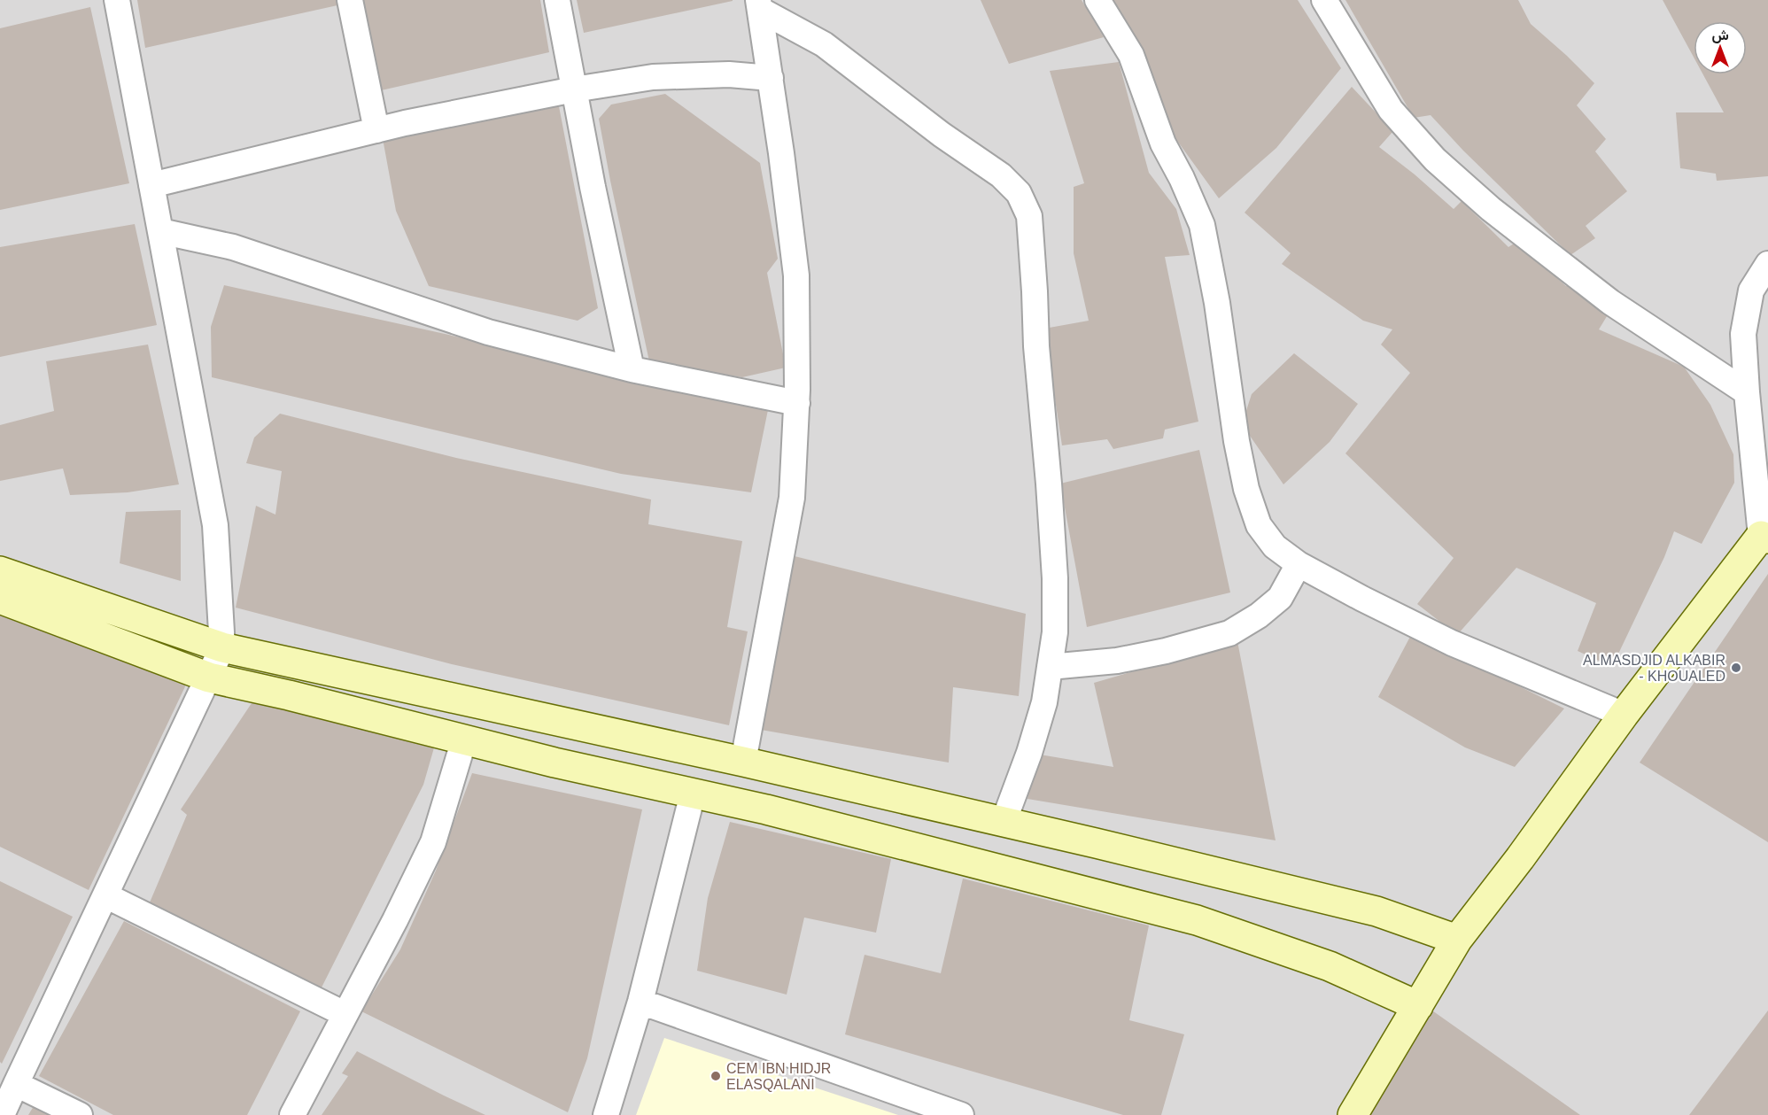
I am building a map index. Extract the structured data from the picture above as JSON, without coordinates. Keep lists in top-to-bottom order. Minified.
{"places":["ALMASDJID ALKABIR - KHOUALED","CEM IBN HIDJR ELASQALANI"],"north":"top"}
